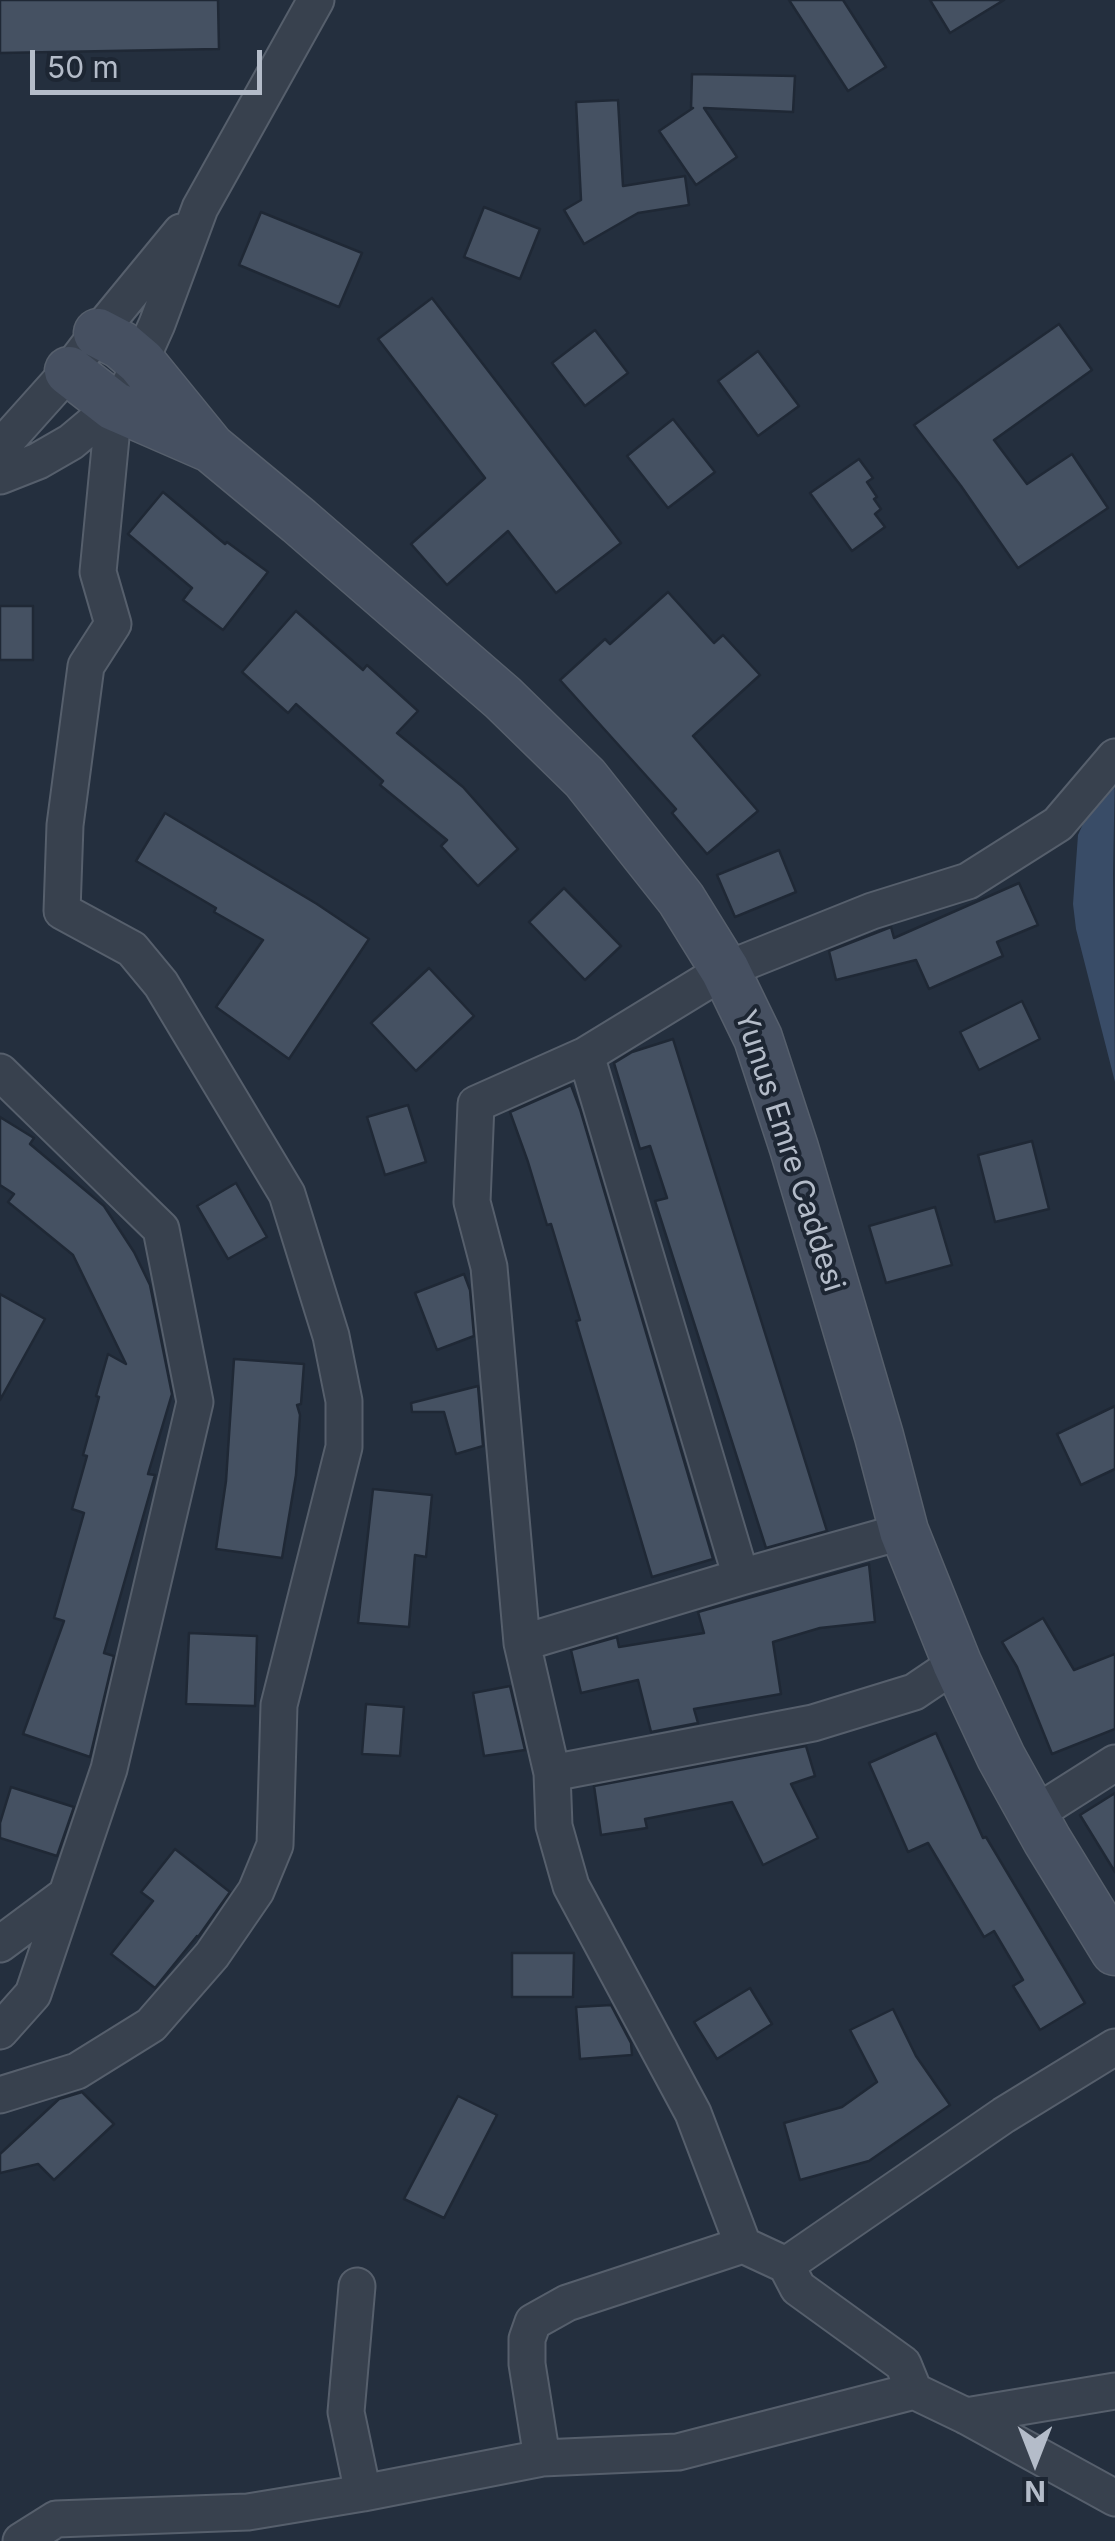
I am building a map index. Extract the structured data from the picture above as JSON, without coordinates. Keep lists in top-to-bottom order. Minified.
{"streets":{"street":["Yunus Emre Caddesi"]},"scale_bar":"50 m","north":"bottom"}
